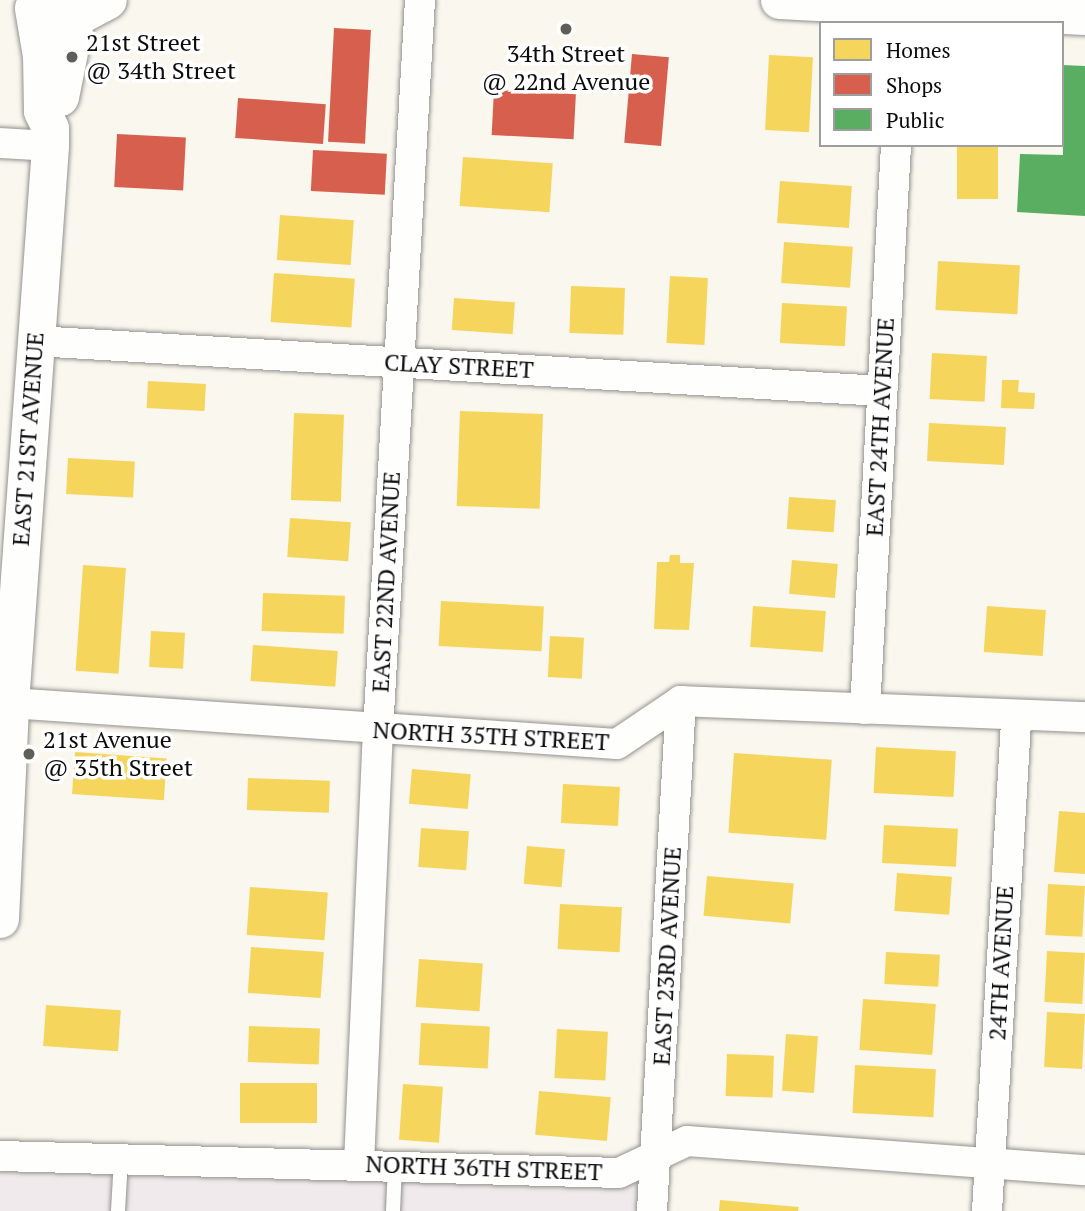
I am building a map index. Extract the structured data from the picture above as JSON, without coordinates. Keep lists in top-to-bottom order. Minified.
{"streets":{"street":["CLAY STREET","EAST 24TH AVENUE","EAST 21ST AVENUE","EAST 22ND AVENUE","NORTH 35TH STREET","EAST 23RD AVENUE","24TH AVENUE","NORTH 36TH STREET"]},"crossings":[["CLAY STREET","EAST 24TH AVENUE"],["CLAY STREET","EAST 21ST AVENUE"],["CLAY STREET","EAST 22ND AVENUE"],["EAST 21ST AVENUE","NORTH 35TH STREET"],["EAST 22ND AVENUE","NORTH 35TH STREET"],["EAST 22ND AVENUE","NORTH 36TH STREET"],["NORTH 35TH STREET","EAST 23RD AVENUE"],["EAST 23RD AVENUE","NORTH 36TH STREET"],["24TH AVENUE","NORTH 36TH STREET"]],"places":["34th Street @ 22nd Avenue","21st Street @ 34th Street","21st Avenue @ 35th Street"],"legend":["Homes","Shops","Public"]}
